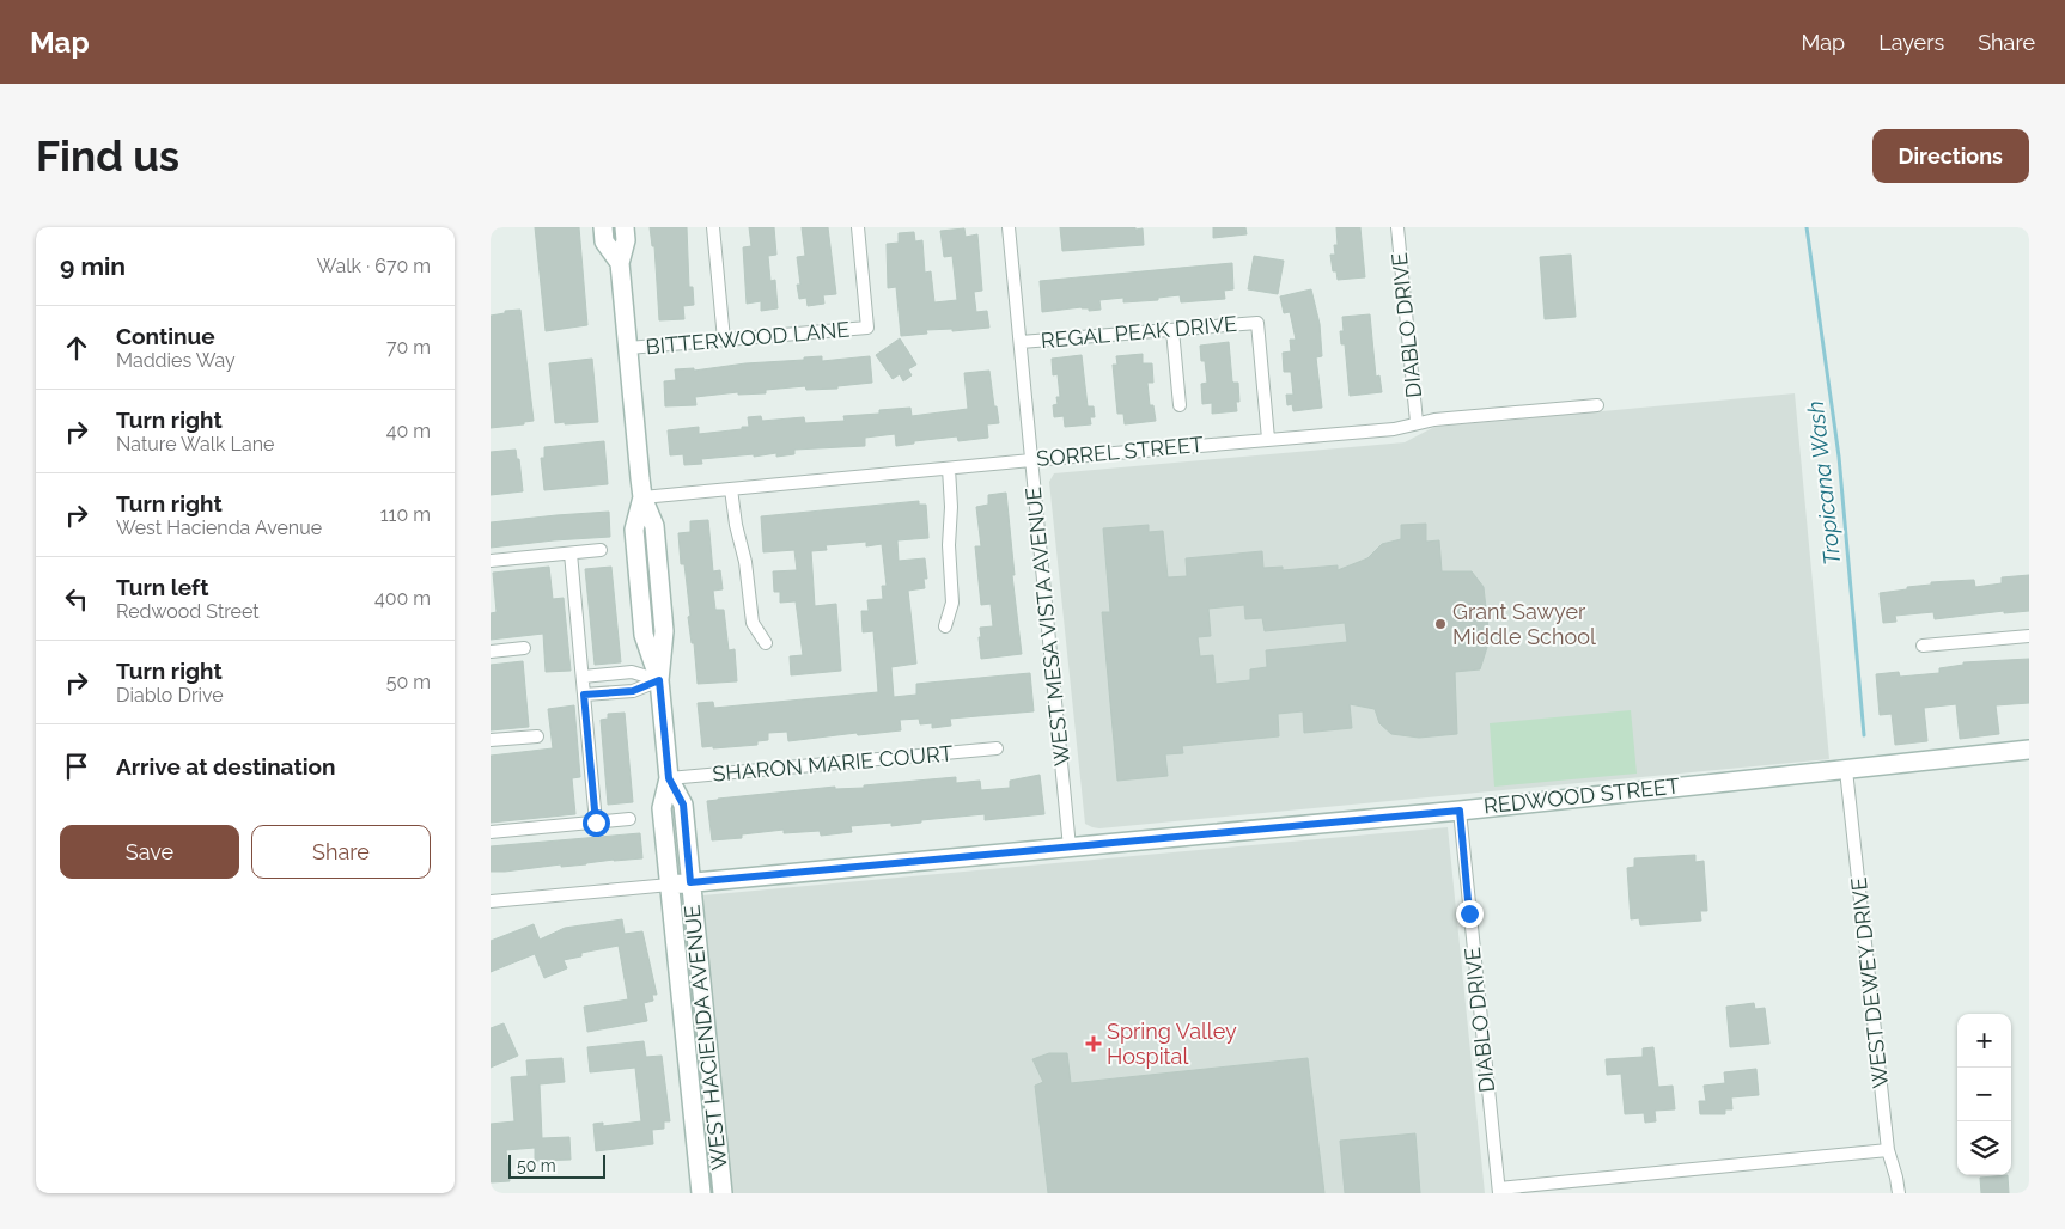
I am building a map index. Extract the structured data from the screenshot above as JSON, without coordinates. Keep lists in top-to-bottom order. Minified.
{"streets":{"main road":["REDWOOD STREET","WEST HACIENDA AVENUE"],"street":["DIABLO DRIVE","REGAL PEAK DRIVE","BITTERWOOD LANE","SORREL STREET","WEST MESA VISTA AVENUE","SHARON MARIE COURT","WEST DEWEY DRIVE"]},"crossings":[["DIABLO DRIVE","SORREL STREET"],["DIABLO DRIVE","REDWOOD STREET"],["REGAL PEAK DRIVE","SORREL STREET"],["REGAL PEAK DRIVE","WEST MESA VISTA AVENUE"],["BITTERWOOD LANE","WEST HACIENDA AVENUE"],["SORREL STREET","WEST MESA VISTA AVENUE"],["SORREL STREET","WEST HACIENDA AVENUE"],["WEST MESA VISTA AVENUE","REDWOOD STREET"],["SHARON MARIE COURT","WEST HACIENDA AVENUE"],["REDWOOD STREET","WEST DEWEY DRIVE"],["REDWOOD STREET","WEST HACIENDA AVENUE"]],"water":["Tropicana Wash"],"places":{"other":["Grant Sawyer Middle School"],"health":["Spring Valley Hospital"]},"scale_bar":"50 m","page":{"header":"Map","nav":["Map","Layers","Share"],"buttons":["Directions",["Save","Share"]],"title":"Find us","heading":["9 min","Walk · 670 m"],"list":[["Continue","Maddies Way","70 m"],["Turn right","Nature Walk Lane","40 m"],["Turn right","West Hacienda Avenue","110 m"],["Turn left","Redwood Street","400 m"],["Turn right","Diablo Drive","50 m"],"Arrive at destination"],"map_buttons":["+","−"],"scale":"50 m"}}
